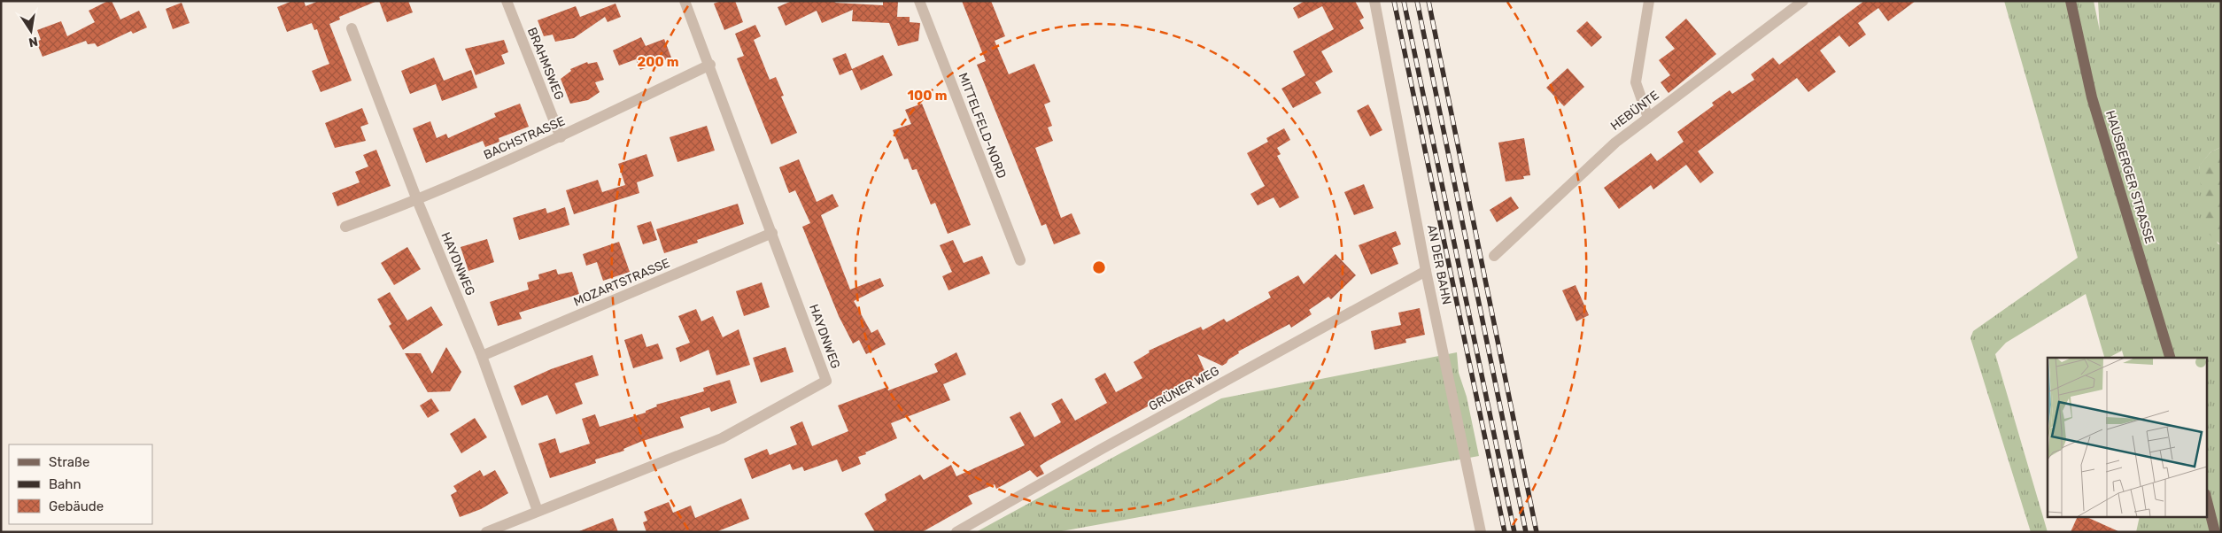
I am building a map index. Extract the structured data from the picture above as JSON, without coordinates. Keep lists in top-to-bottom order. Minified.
{"streets":{"main road":["HAUSBERGER STRASSE"],"street":["BRAHMSWEG","HEBÜNTE","MITTELFELD-NORD","BACHSTRASSE","HAYDNWEG","AN DER BAHN","MOZARTSTRASSE","GRÜNER WEG"]},"crossings":[["BRAHMSWEG","BACHSTRASSE"],["BACHSTRASSE","HAYDNWEG"],["HAYDNWEG","MOZARTSTRASSE"],["AN DER BAHN","GRÜNER WEG"]],"legend":["Straße","Bahn","Gebäude"],"north":"bottom","rings":["200 m","100 m"]}
